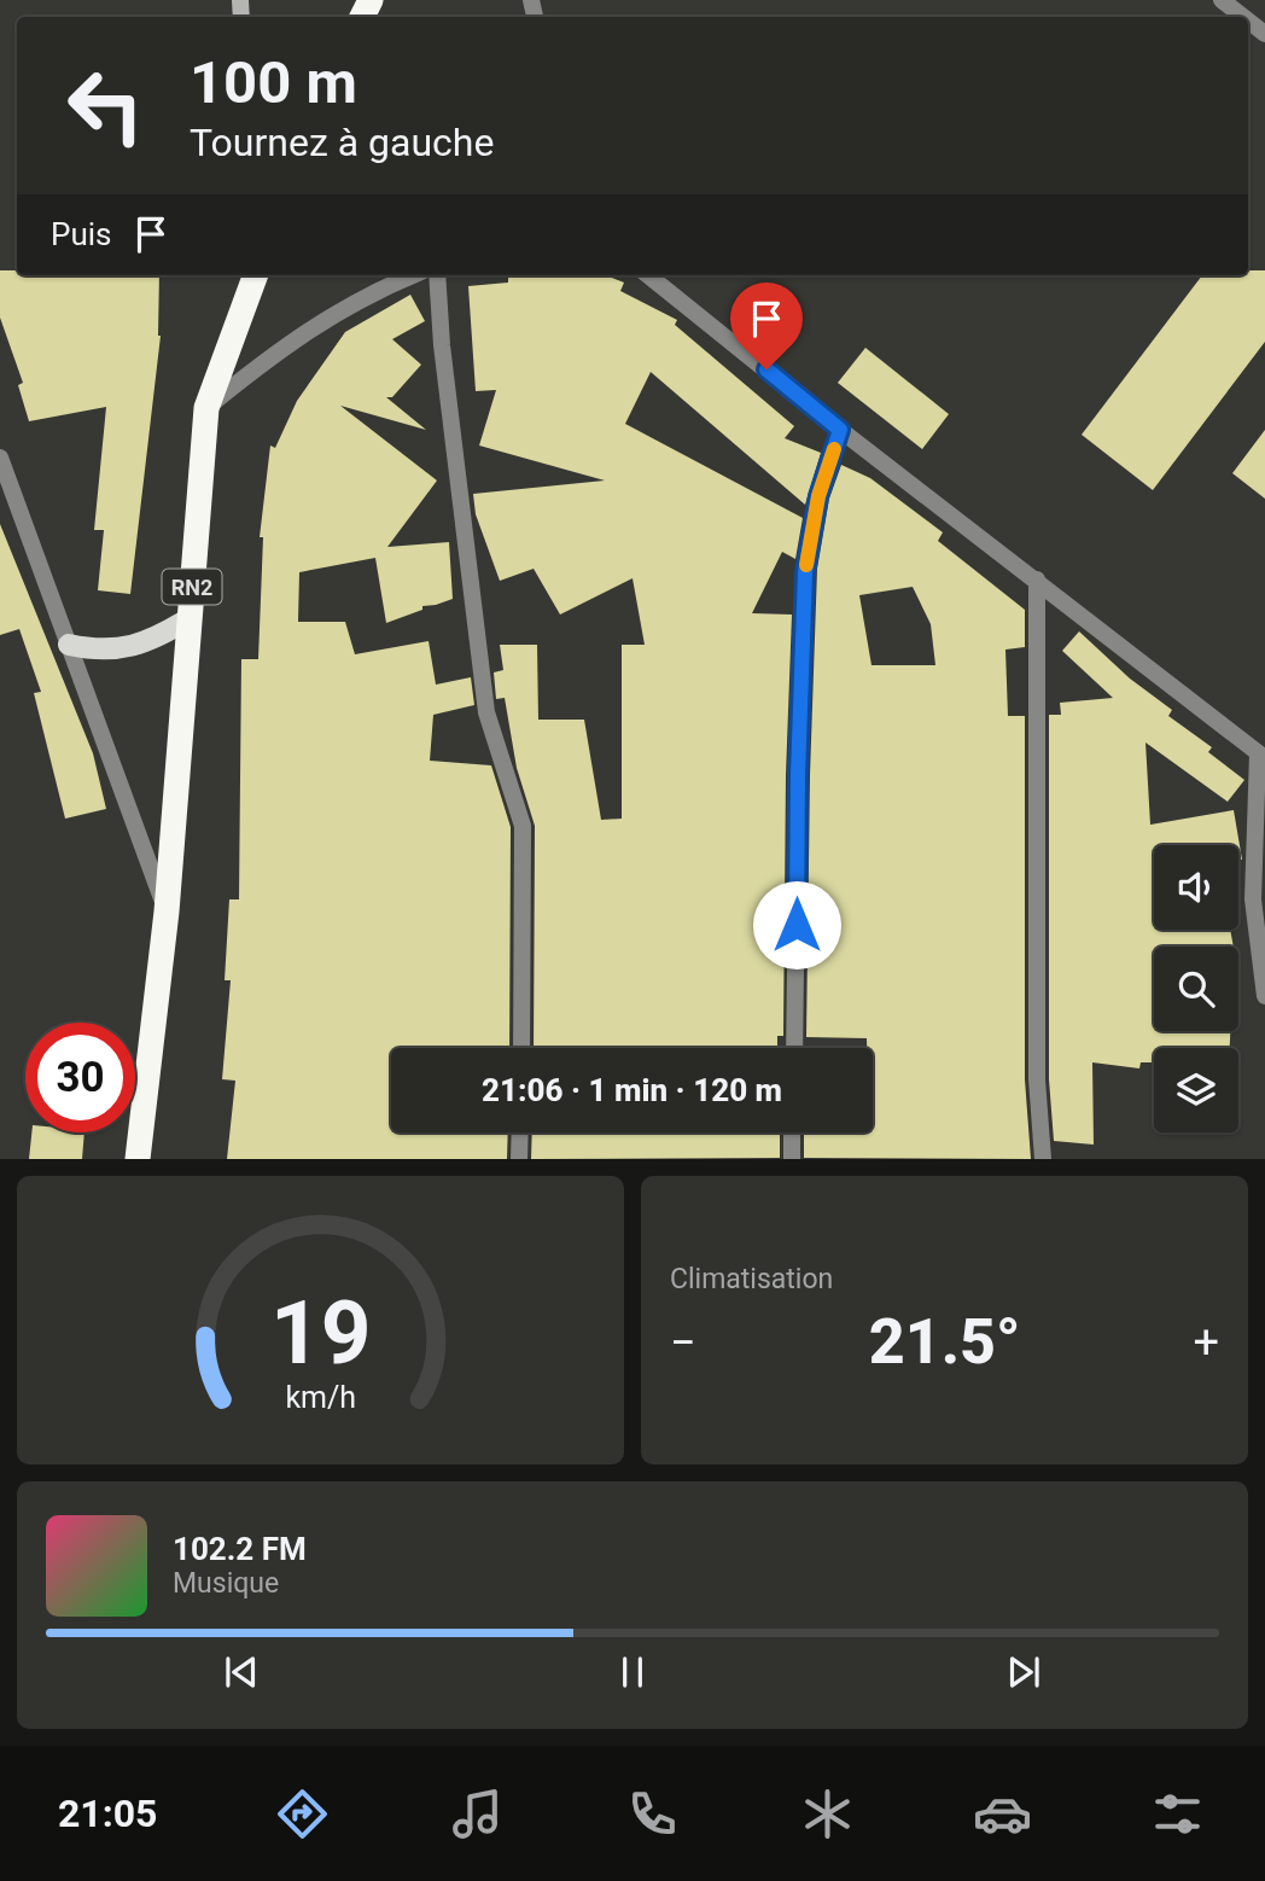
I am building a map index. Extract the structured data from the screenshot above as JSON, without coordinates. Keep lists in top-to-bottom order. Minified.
{"streets":{"highway":["RN2"]},"page":{"turn":["100 m","Tournez à gauche"],"then":"Puis","limit":"30","trip":"21:06 · 1 min · 120 m","tile":"Climatisation","heat":["−","21.5°","+"],"song":["102.2 FM","Musique"],"tabs":"21:05","gauge":["19","km/h"]}}
